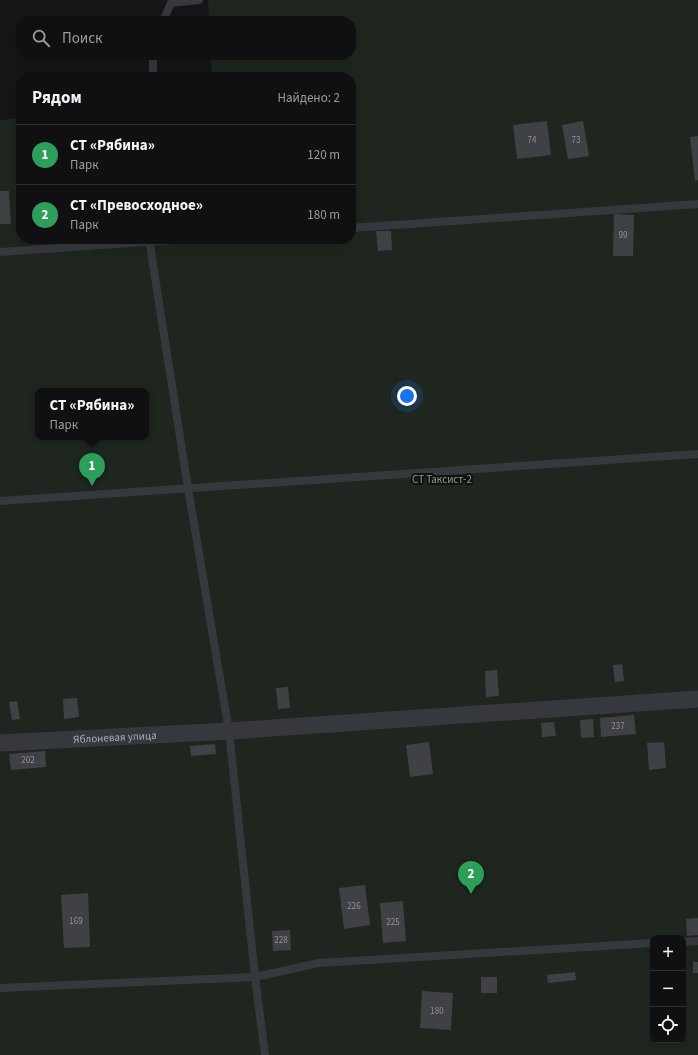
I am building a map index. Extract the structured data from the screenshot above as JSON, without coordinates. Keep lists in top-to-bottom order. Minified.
{"streets":{"street":["Яблоневая улица"]},"parks":["СТ Таксист-2"],"house_numbers":["74","73","99","237","202","226","169","225","228","180"],"page":{"search":"Поиск","heading":["Рядом","Найдено: 2"],"list":[{"mark":"1","name":"СТ «Рябина»","note":"Парк","value":"120 m"},{"mark":"2","name":"СТ «Превосходное»","note":"Парк","value":"180 m"}],"popup":["СТ «Рябина»","Парк"],"pins":["1","2"],"map_buttons":["+","−"]}}
